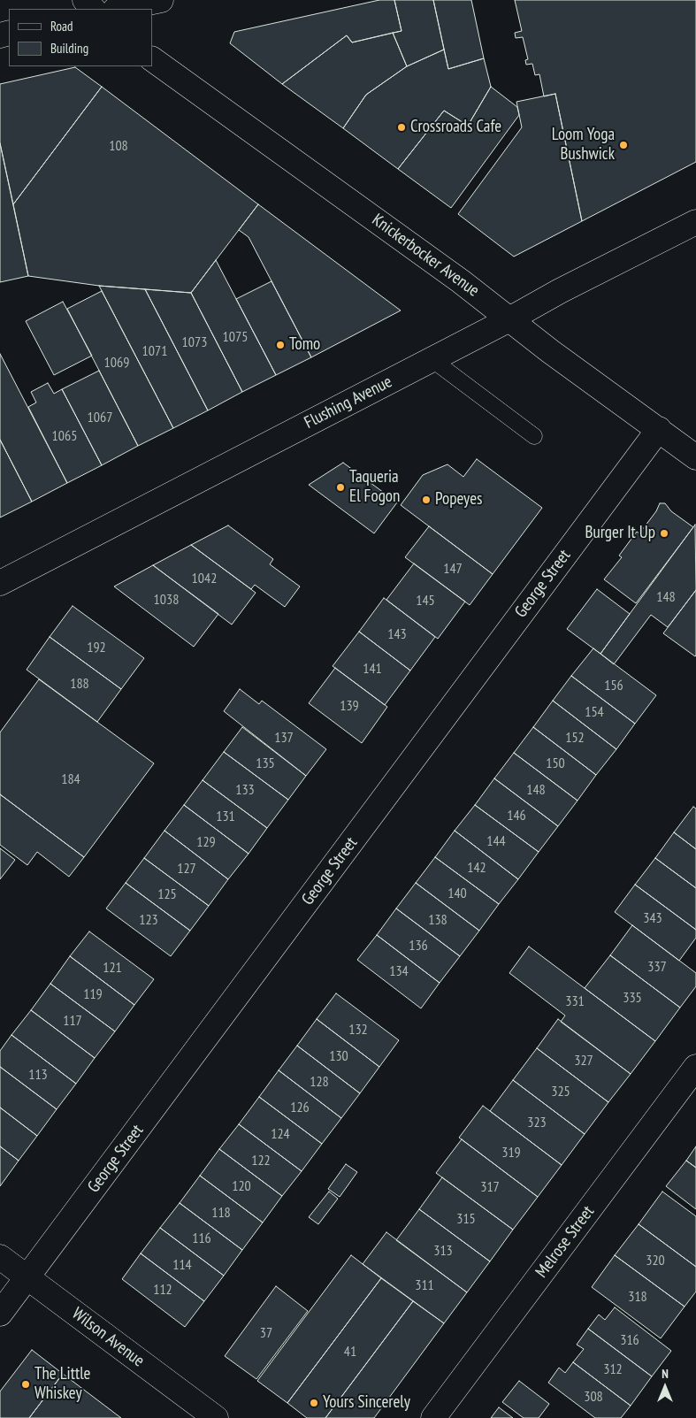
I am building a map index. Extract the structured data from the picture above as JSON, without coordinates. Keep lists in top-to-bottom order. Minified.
{"streets":{"street":["Knickerbocker Avenue","Flushing Avenue","George Street","Melrose Street","Wilson Avenue"]},"crossings":[["Knickerbocker Avenue","Flushing Avenue"],["Knickerbocker Avenue","George Street"],["George Street","Wilson Avenue"]],"places":["Crossroads Cafe","Loom Yoga Bushwick","Tomo","Taqueria El Fogon","Popeyes","Burger It Up","The Little Whiskey","Yours Sincerely"],"house_numbers":["108","1075","1073","1071","1069","1067","1065","147","1042","148","1038","145","143","192","141","188","156","139","154","137","152","135","150","184","133","148","146","131","144","129","142","127","140","125","343","123","138","136","337","121","134","119","335","331","117","132","130","327","113","128","325","126","323","124","319","122","120","317","118","315","116","313","320","114","311","112","318","37","316","41","312","308"],"legend":["Road","Building"],"north":"top"}
